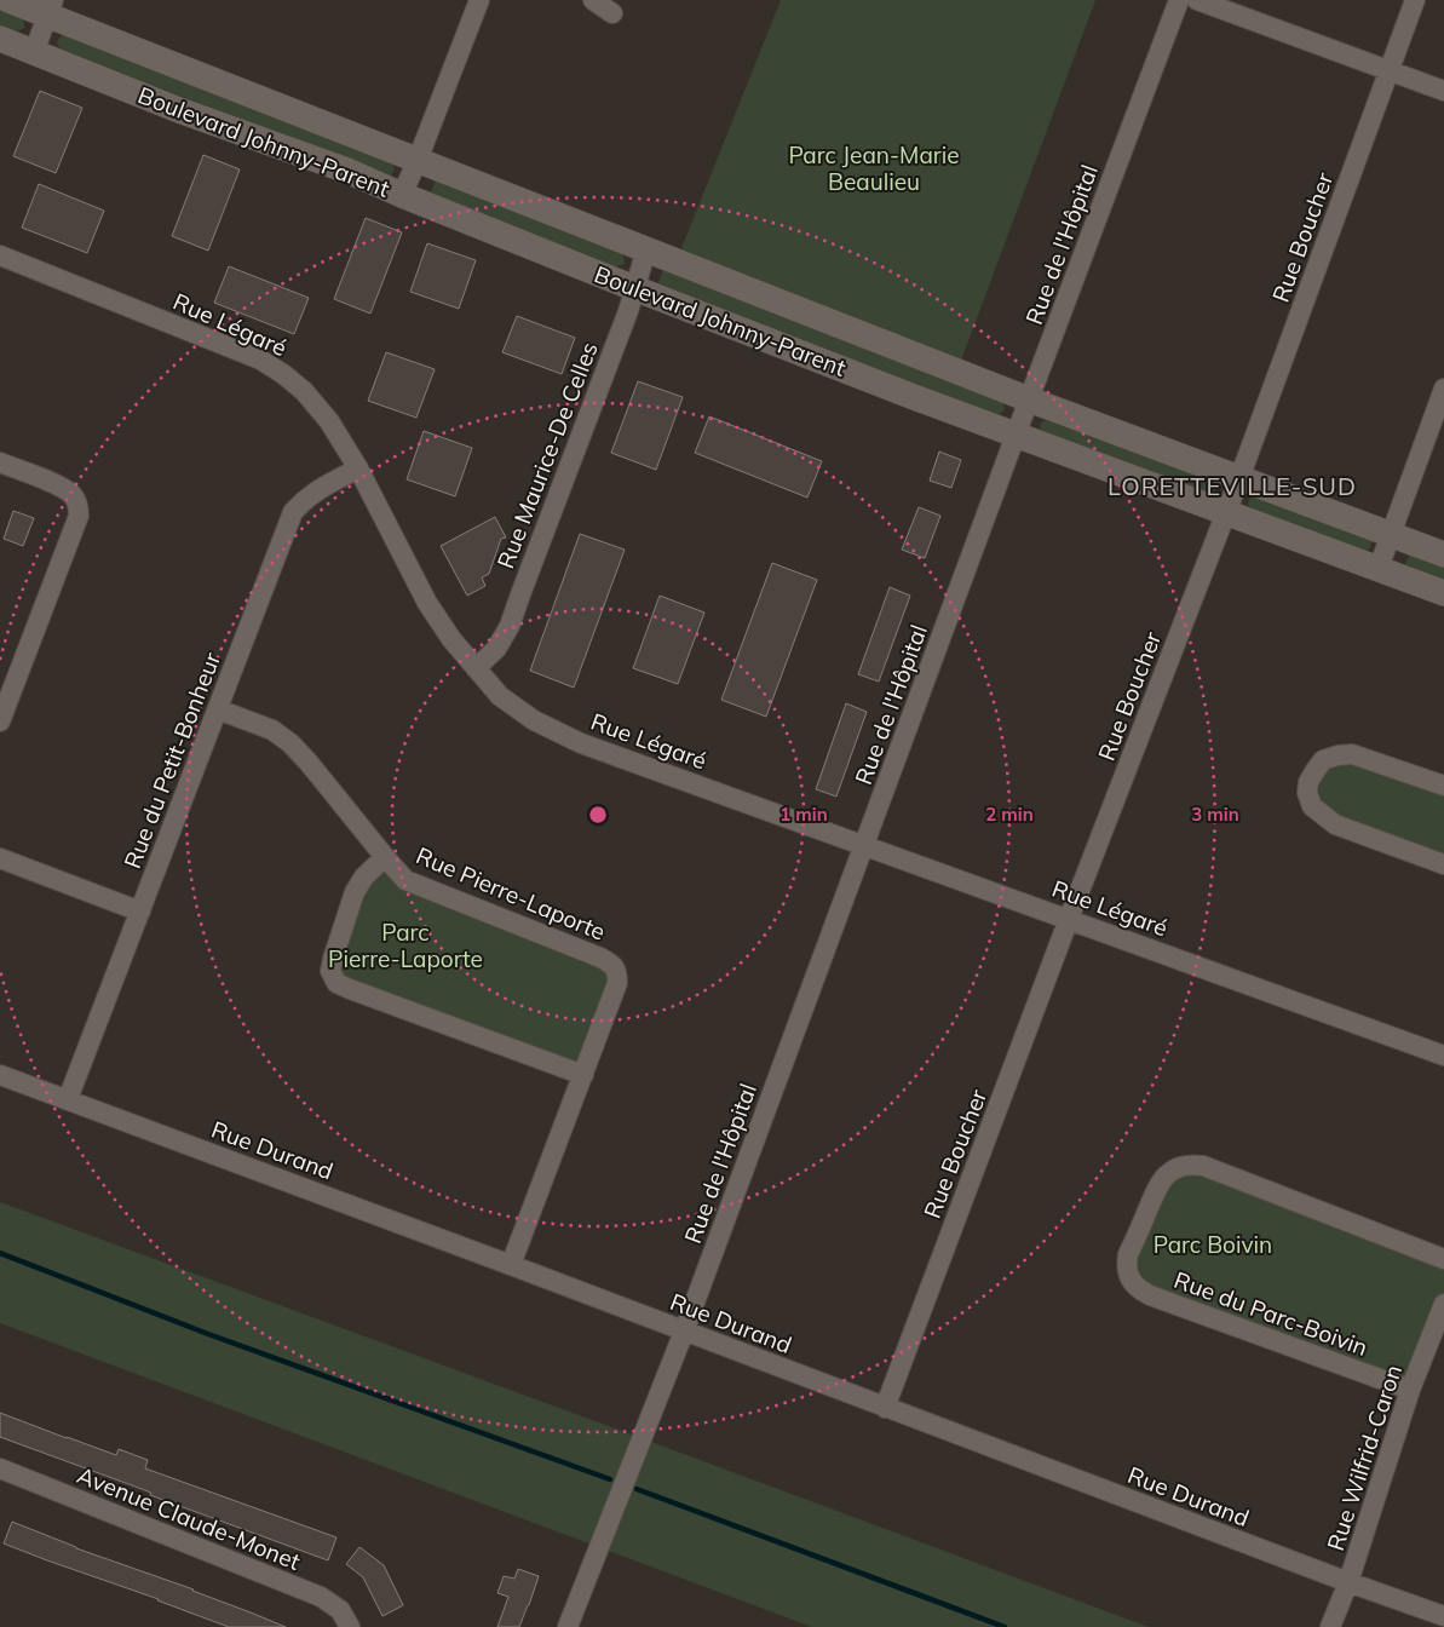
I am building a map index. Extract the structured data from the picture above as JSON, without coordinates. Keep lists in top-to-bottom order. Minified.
{"streets":{"street":["Boulevard Johnny-Parent","Rue Boucher","Rue de l'Hôpital","Rue Légaré","Rue Maurice-De Celles","Rue du Petit-Bonheur","Rue Pierre-Laporte","Rue Durand","Rue du Parc-Boivin","Rue Wilfrid-Caron","Avenue Claude-Monet"]},"crossings":[["Boulevard Johnny-Parent","Rue Boucher"],["Boulevard Johnny-Parent","Rue de l'Hôpital"],["Boulevard Johnny-Parent","Rue Maurice-De Celles"],["Rue Boucher","Rue Légaré"],["Rue Boucher","Rue Durand"],["Rue de l'Hôpital","Rue Légaré"],["Rue de l'Hôpital","Rue Durand"],["Rue Légaré","Rue Maurice-De Celles"],["Rue Légaré","Rue du Petit-Bonheur"],["Rue du Petit-Bonheur","Rue Pierre-Laporte"],["Rue du Petit-Bonheur","Rue Durand"],["Rue Pierre-Laporte","Rue Durand"],["Rue Durand","Rue Wilfrid-Caron"],["Rue du Parc-Boivin","Rue Wilfrid-Caron"]],"districts":["LORETTEVILLE-SUD"],"parks":["Parc Jean-Marie Beaulieu","Parc Pierre-Laporte","Parc Boivin"],"rings":["1 min","2 min","3 min"]}
